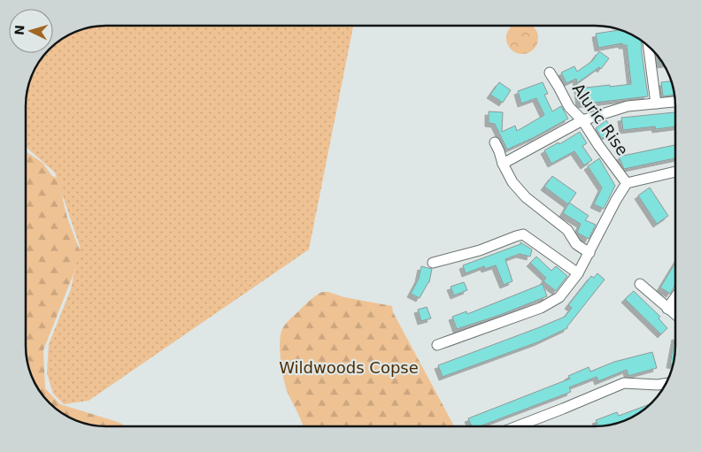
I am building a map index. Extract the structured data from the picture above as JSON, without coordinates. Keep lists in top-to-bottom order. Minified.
{"streets":{"street":["Aluric Rise"]},"parks":["Wildwoods Copse"],"north":"left"}
